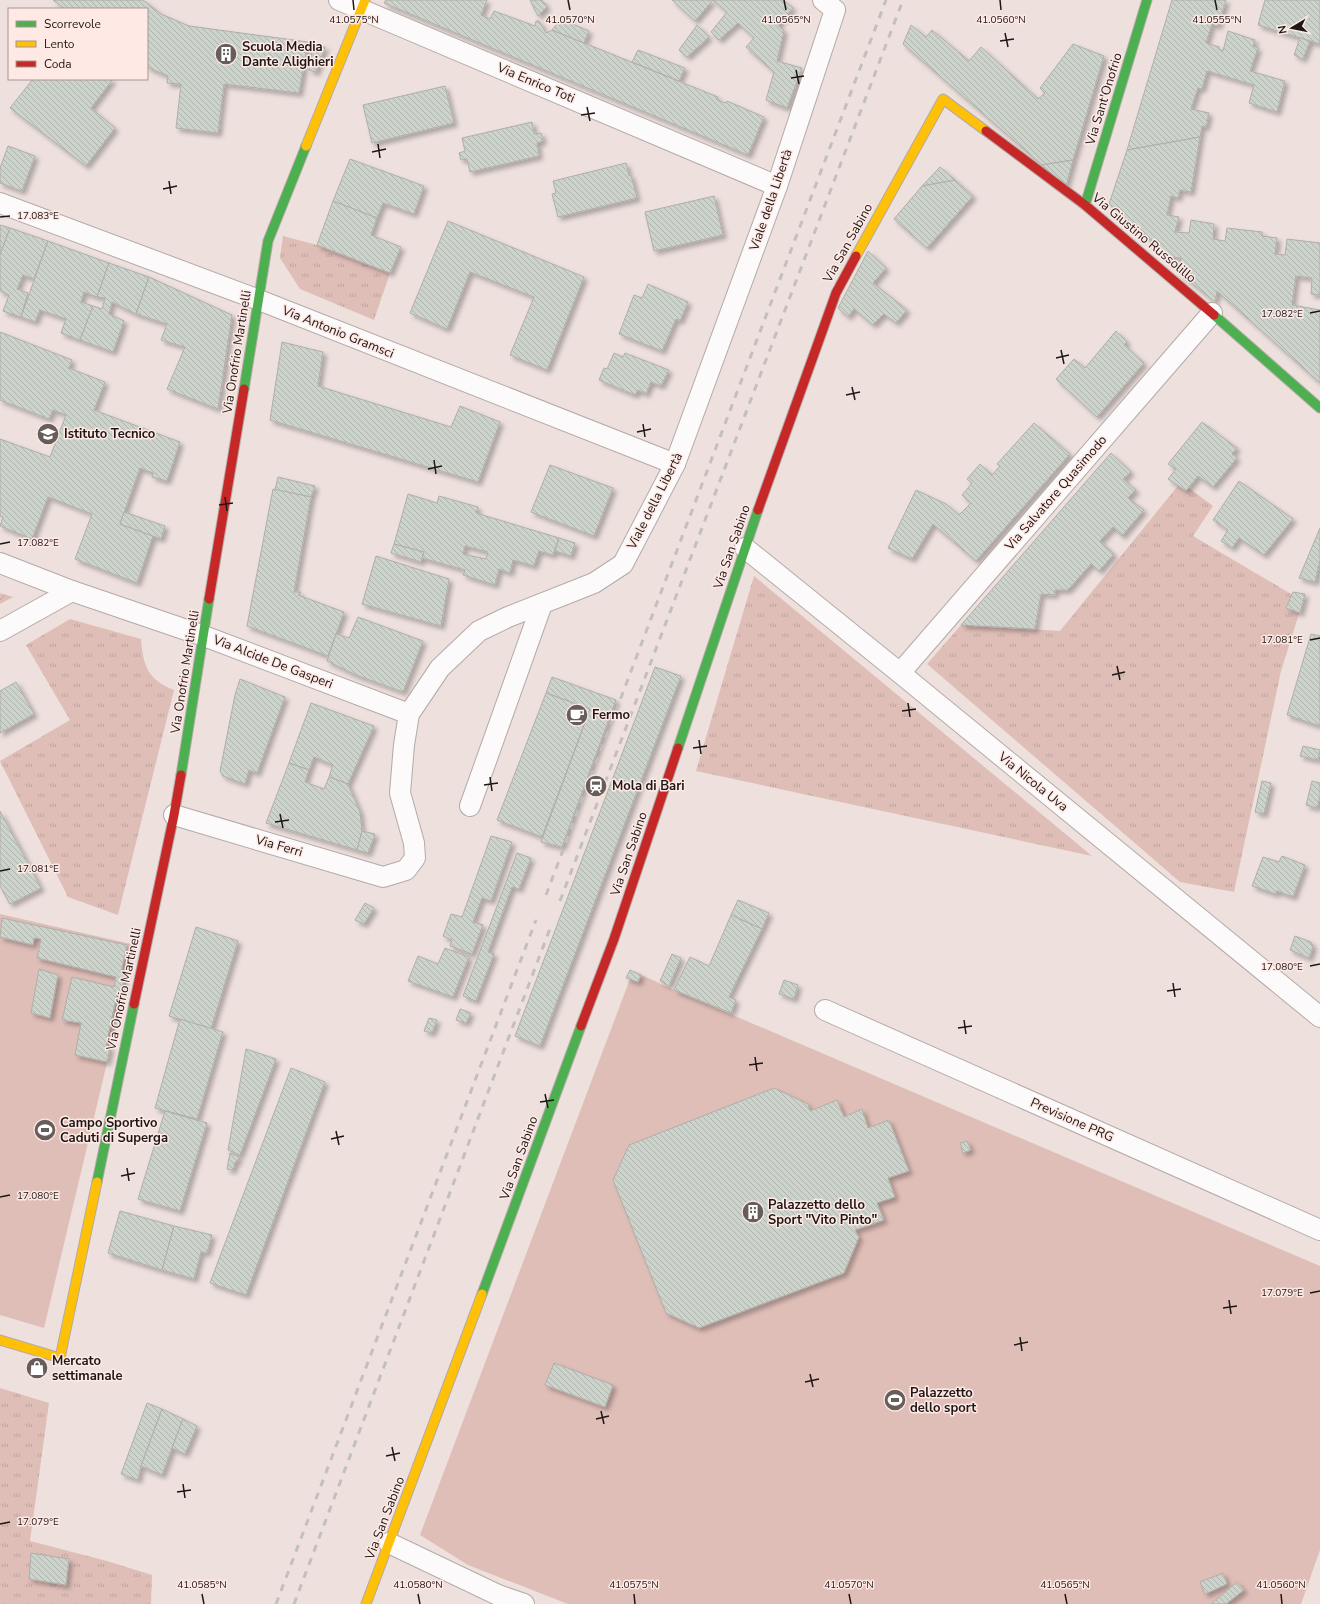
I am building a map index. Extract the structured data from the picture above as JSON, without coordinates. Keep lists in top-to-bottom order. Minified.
{"streets":{"street":["Via Enrico Toti","Via Sant'Onofrio","Viale della Libertà","Via Giustino Russolillo","Via San Sabino","Via Antonio Gramsci","Via Onofrio Martinelli","Via Salvatore Quasimodo","Via Alcide De Gasperi","Via Nicola Uva","Via Ferri","Previsione PRG"]},"crossings":[["Via Enrico Toti","Viale della Libertà"],["Via Enrico Toti","Via Onofrio Martinelli"],["Via Sant'Onofrio","Via Giustino Russolillo"],["Viale della Libertà","Via Antonio Gramsci"],["Viale della Libertà","Via Alcide De Gasperi"],["Viale della Libertà","Via Ferri"],["Via Giustino Russolillo","Via San Sabino"],["Via Giustino Russolillo","Via Salvatore Quasimodo"],["Via San Sabino","Via Nicola Uva"],["Via Antonio Gramsci","Via Onofrio Martinelli"],["Via Onofrio Martinelli","Via Alcide De Gasperi"],["Via Onofrio Martinelli","Via Ferri"],["Via Salvatore Quasimodo","Via Nicola Uva"]],"places":{"building":["Scuola Media Dante Alighieri","Palazzetto dello Sport \"Vito Pinto\""],"school or university":["Istituto Tecnico"],"cafe":["Fermo"],"station":["Mola di Bari"],"sports":["Campo Sportivo Caduti di Superga","Palazzetto dello sport"],"shop":["Mercato settimanale"]},"legend":["Scorrevole","Lento","Coda"],"north":"left","coordinates":["41.0575°N","41.0570°N","41.0565°N","41.0560°N","41.0555°N","17.083°E","17.082°E","17.081°E","17.080°E","17.079°E","41.0585°N","41.0580°N"]}
